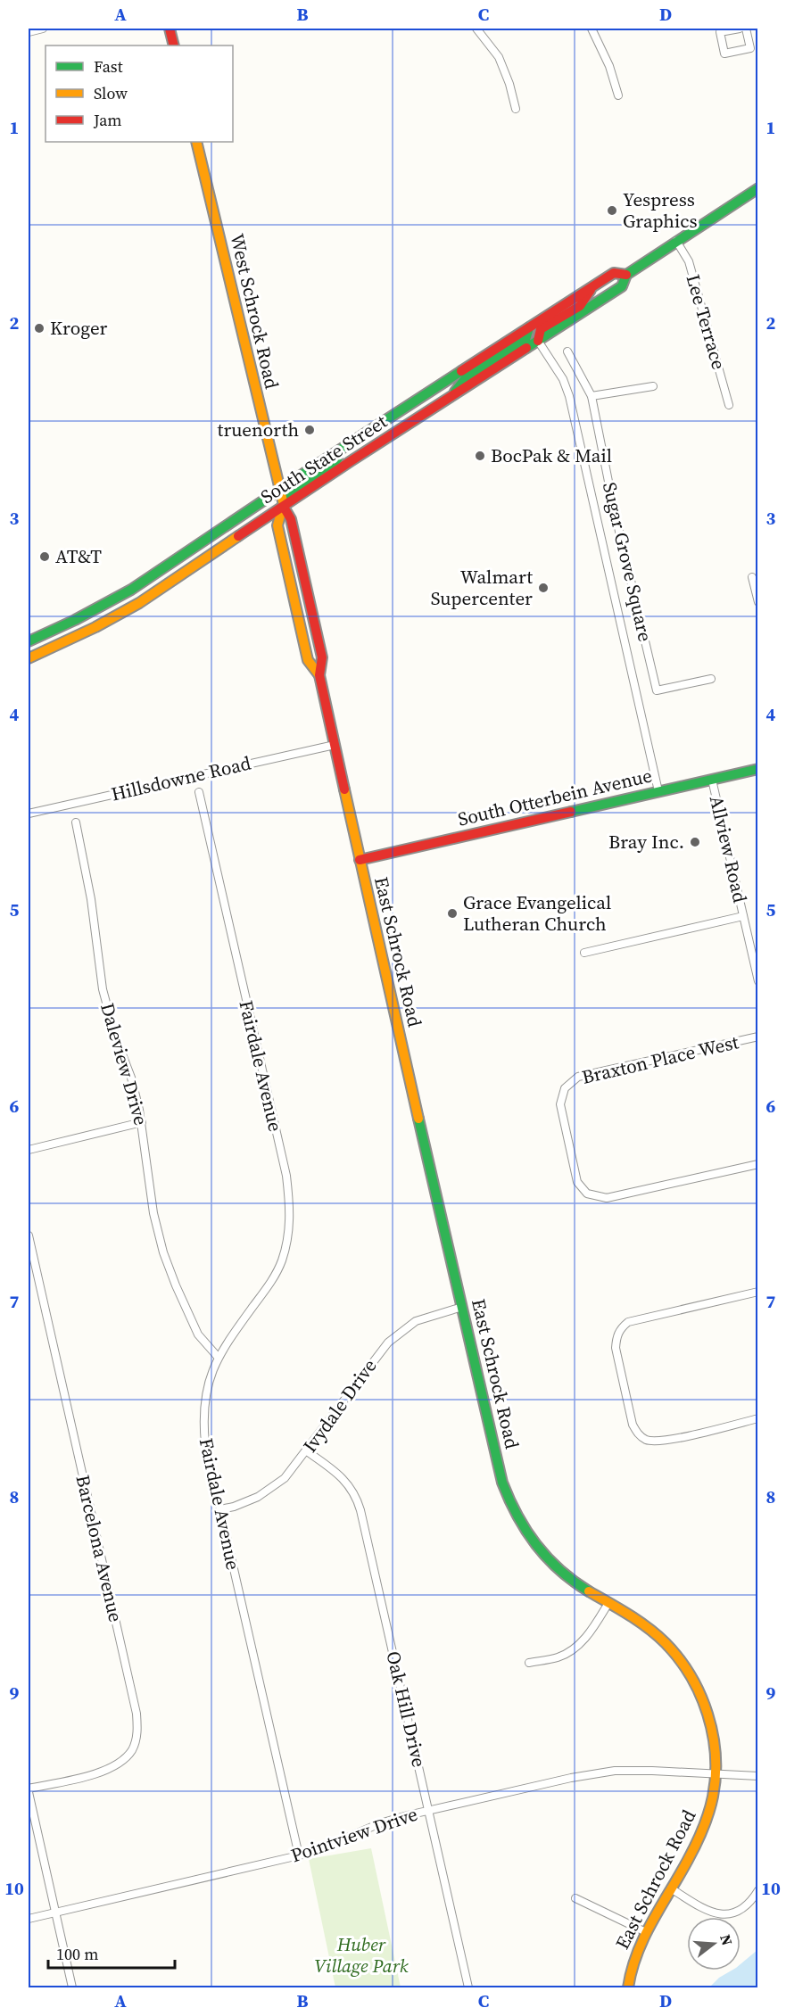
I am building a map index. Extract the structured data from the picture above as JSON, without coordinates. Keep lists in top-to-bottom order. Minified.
{"streets":{"main road":["West Schrock Road","South State Street","South Otterbein Avenue","East Schrock Road"],"street":["Lee Terrace","Sugar Grove Square","Hillsdowne Road","Allview Road","Braxton Place West","Daleview Drive","Fairdale Avenue","Ivydale Drive","Barcelona Avenue","Oak Hill Drive","Pointview Drive"]},"crossings":[["West Schrock Road","South State Street"],["West Schrock Road","East Schrock Road"],["Lee Terrace","South State Street"],["South State Street","East Schrock Road"],["Hillsdowne Road","East Schrock Road"],["South Otterbein Avenue","Allview Road"],["South Otterbein Avenue","East Schrock Road"],["East Schrock Road","Ivydale Drive"],["East Schrock Road","Pointview Drive"],["Daleview Drive","Fairdale Avenue"],["Fairdale Avenue","Ivydale Drive"],["Fairdale Avenue","Pointview Drive"],["Ivydale Drive","Oak Hill Drive"],["Oak Hill Drive","Pointview Drive"]],"parks":["Huber Village Park"],"places":["Yespress Graphics","Kroger","truenorth","BocPak & Mail","AT&T","Walmart Supercenter","Bray Inc.","Grace Evangelical Lutheran Church"],"legend":["Fast","Slow","Jam"],"scale_bar":"100 m","north":"right","grid":{"columns":["A","B","C","D"],"rows":["1","2","3","4","5","6","7","8","9","10"]}}
